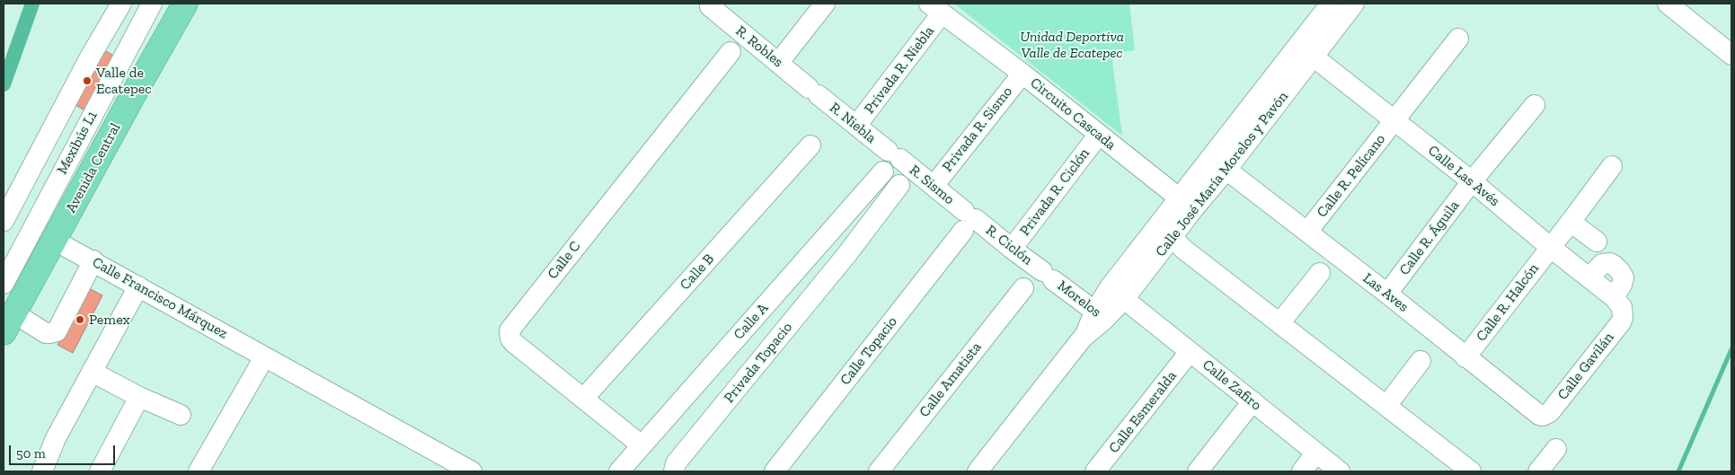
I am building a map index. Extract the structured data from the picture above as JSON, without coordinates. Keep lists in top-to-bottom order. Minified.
{"streets":{"highway":["Avenida Central"],"street":["R. Robles","Privada R. Niebla","Circuito Cascada","R. Niebla","Privada R. Sismo","Mexibús L1","Calle José María Morelos y Pavón","Calle R. Pelícano","Calle Las Avés","R. Sismo","Privada R. Ciclón","Calle R. Águila","R. Ciclón","Calle C","Calle B","Las Aves","Calle Francisco Márquez","Morelos","Calle R. Halcón","Calle A","Calle Topacio","Privada Topacio","Calle Gavilán","Calle Amatista","Calle Zafiro","Calle Esmeralda"]},"crossings":[["R. Robles","R. Niebla"],["Privada R. Niebla","Circuito Cascada"],["Privada R. Niebla","R. Niebla"],["Circuito Cascada","Privada R. Sismo"],["Circuito Cascada","Calle José María Morelos y Pavón"],["Circuito Cascada","Privada R. Ciclón"],["R. Niebla","R. Sismo"],["Privada R. Sismo","R. Sismo"],["Avenida Central","Calle Francisco Márquez"],["Calle José María Morelos y Pavón","Calle Las Avés"],["Calle José María Morelos y Pavón","Las Aves"],["Calle José María Morelos y Pavón","Morelos"],["Calle José María Morelos y Pavón","Calle Zafiro"],["Calle R. Pelícano","Calle Las Avés"],["Calle R. Pelícano","Las Aves"],["Calle Las Avés","Calle R. Águila"],["Calle Las Avés","Calle R. Halcón"],["Calle Las Avés","Calle Gavilán"],["R. Sismo","R. Ciclón"],["R. Sismo","Calle Topacio"],["Privada R. Ciclón","R. Ciclón"],["Calle R. Águila","Las Aves"],["R. Ciclón","Morelos"],["R. Ciclón","Calle Topacio"],["Calle C","Calle B"],["Calle C","Calle A"],["Las Aves","Calle R. Halcón"],["Las Aves","Calle Gavilán"],["Calle Zafiro","Calle Esmeralda"]],"parks":["Unidad Deportiva Valle de Ecatepec"],"places":["Valle de Ecatepec","Pemex"],"scale_bar":"50 m"}
